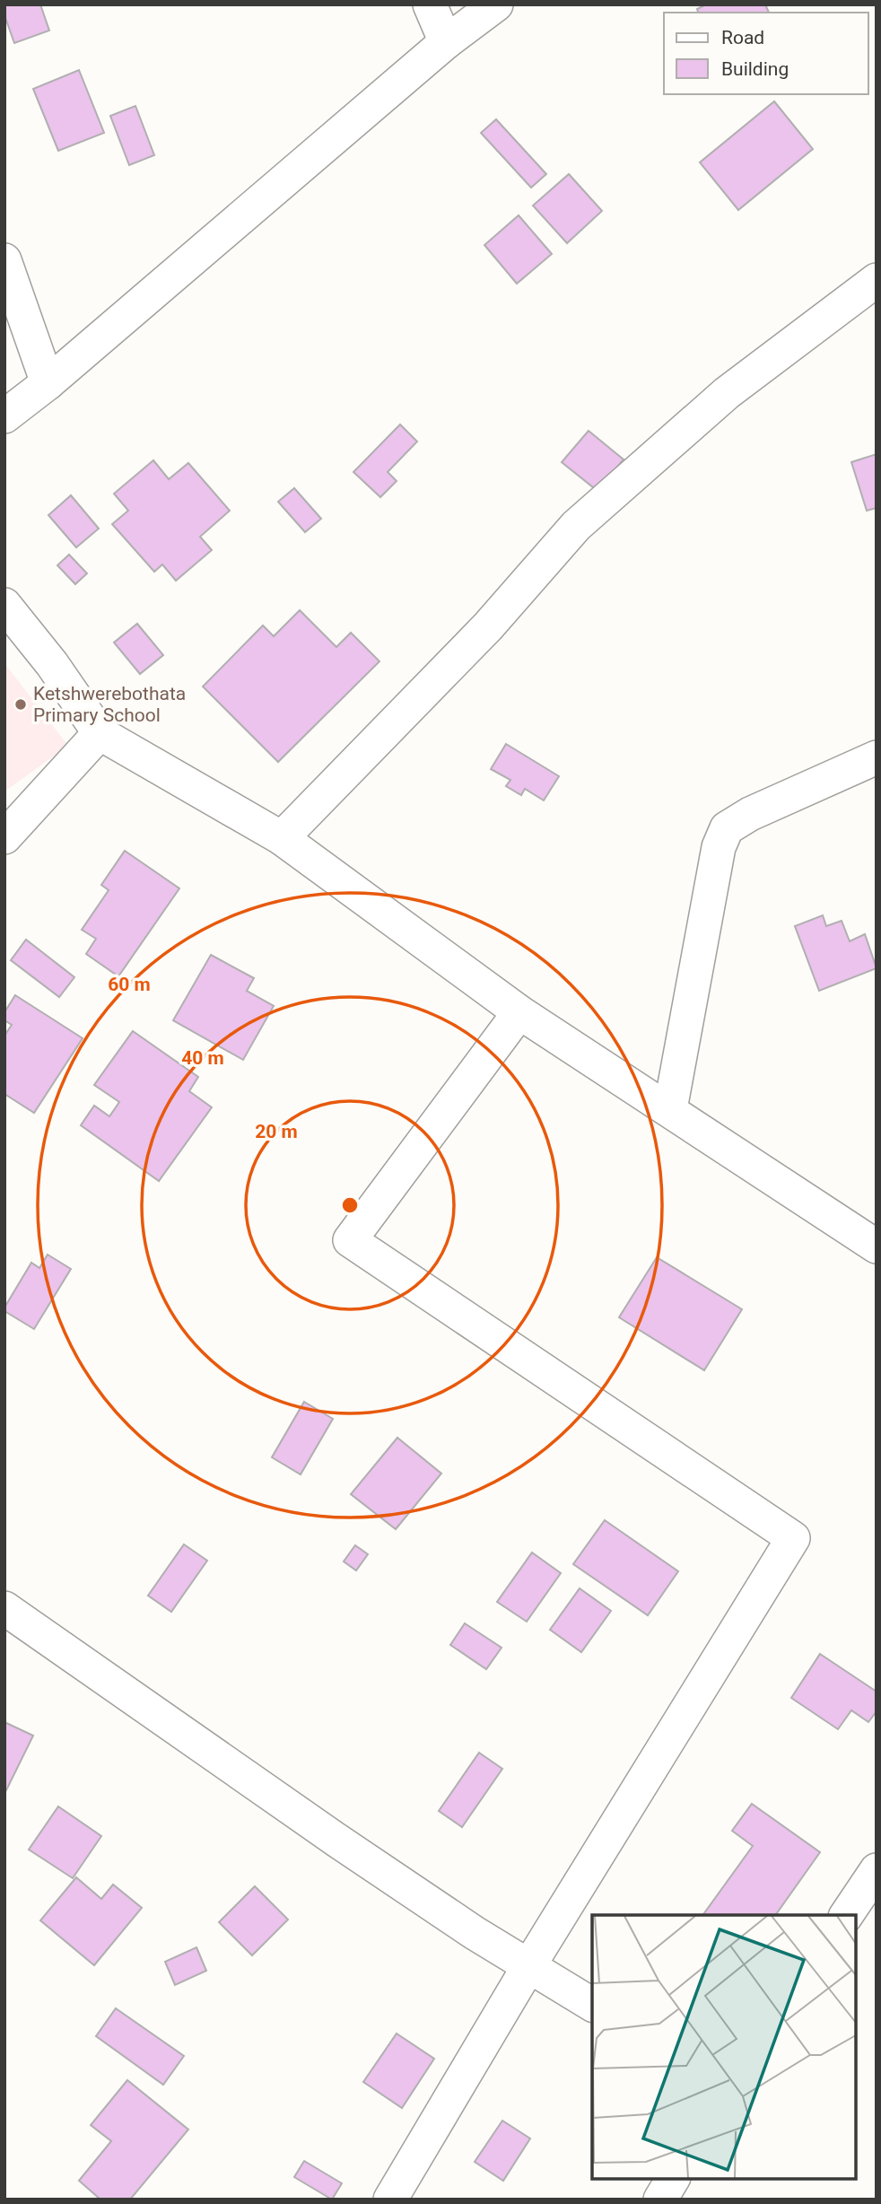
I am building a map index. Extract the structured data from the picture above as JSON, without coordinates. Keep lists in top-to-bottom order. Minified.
{"places":["Ketshwerebothata Primary School"],"legend":["Road","Building"],"rings":["60 m","40 m","20 m"]}
